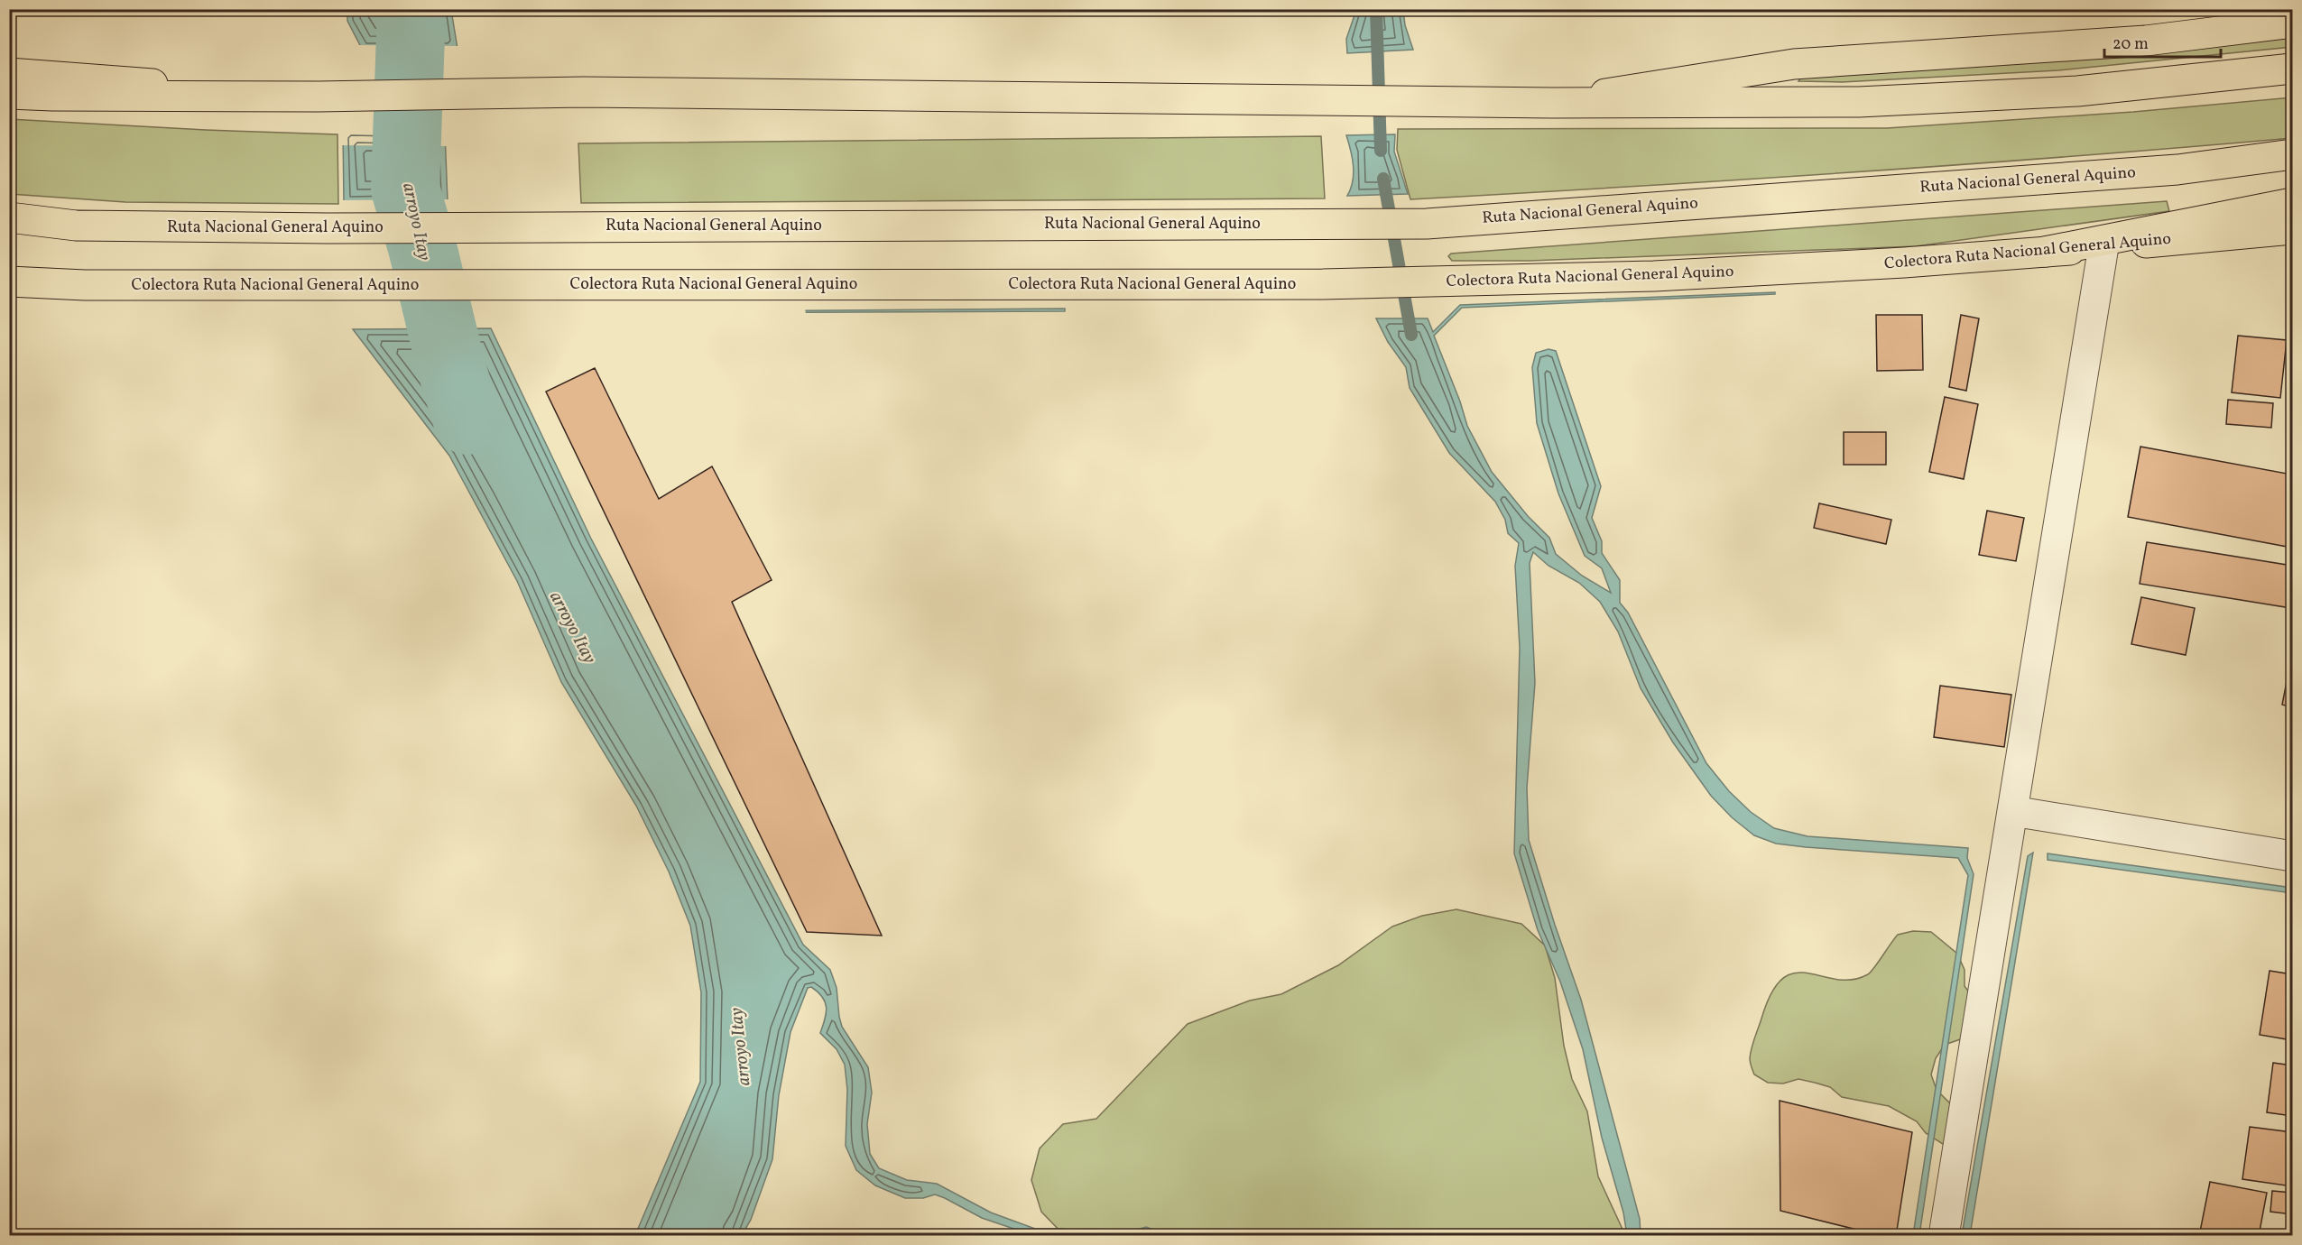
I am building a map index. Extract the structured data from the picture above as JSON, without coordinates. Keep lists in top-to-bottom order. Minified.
{"streets":{"main road":["Ruta Nacional General Aquino","Colectora Ruta Nacional General Aquino"]},"water":["arroyo Itay"],"scale_bar":"20 m"}
